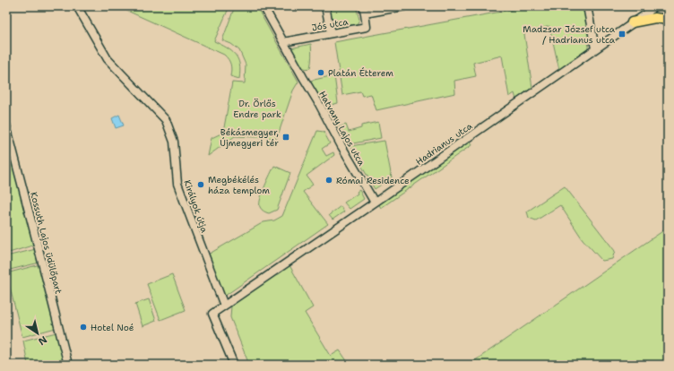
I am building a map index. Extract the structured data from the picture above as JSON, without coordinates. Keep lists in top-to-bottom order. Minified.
{"streets":{"street":["Jós utca","Hatvany Lajos utca","Hadrianus utca","Királyok útja","Kossuth Lajos üdülőpart"]},"crossings":[["Jós utca","Hatvany Lajos utca"],["Hatvany Lajos utca","Hadrianus utca"],["Hadrianus utca","Királyok útja"]],"parks":["Dr. Örlős Endre park"],"places":{"transit":["Madzsar József utca / Hadrianus utca","Békásmegyer, Újmegyeri tér"],"other":["Platán Étterem","Római Residence","Megbékélés háza templom","Hotel Noé"]},"north":"bottom right"}
